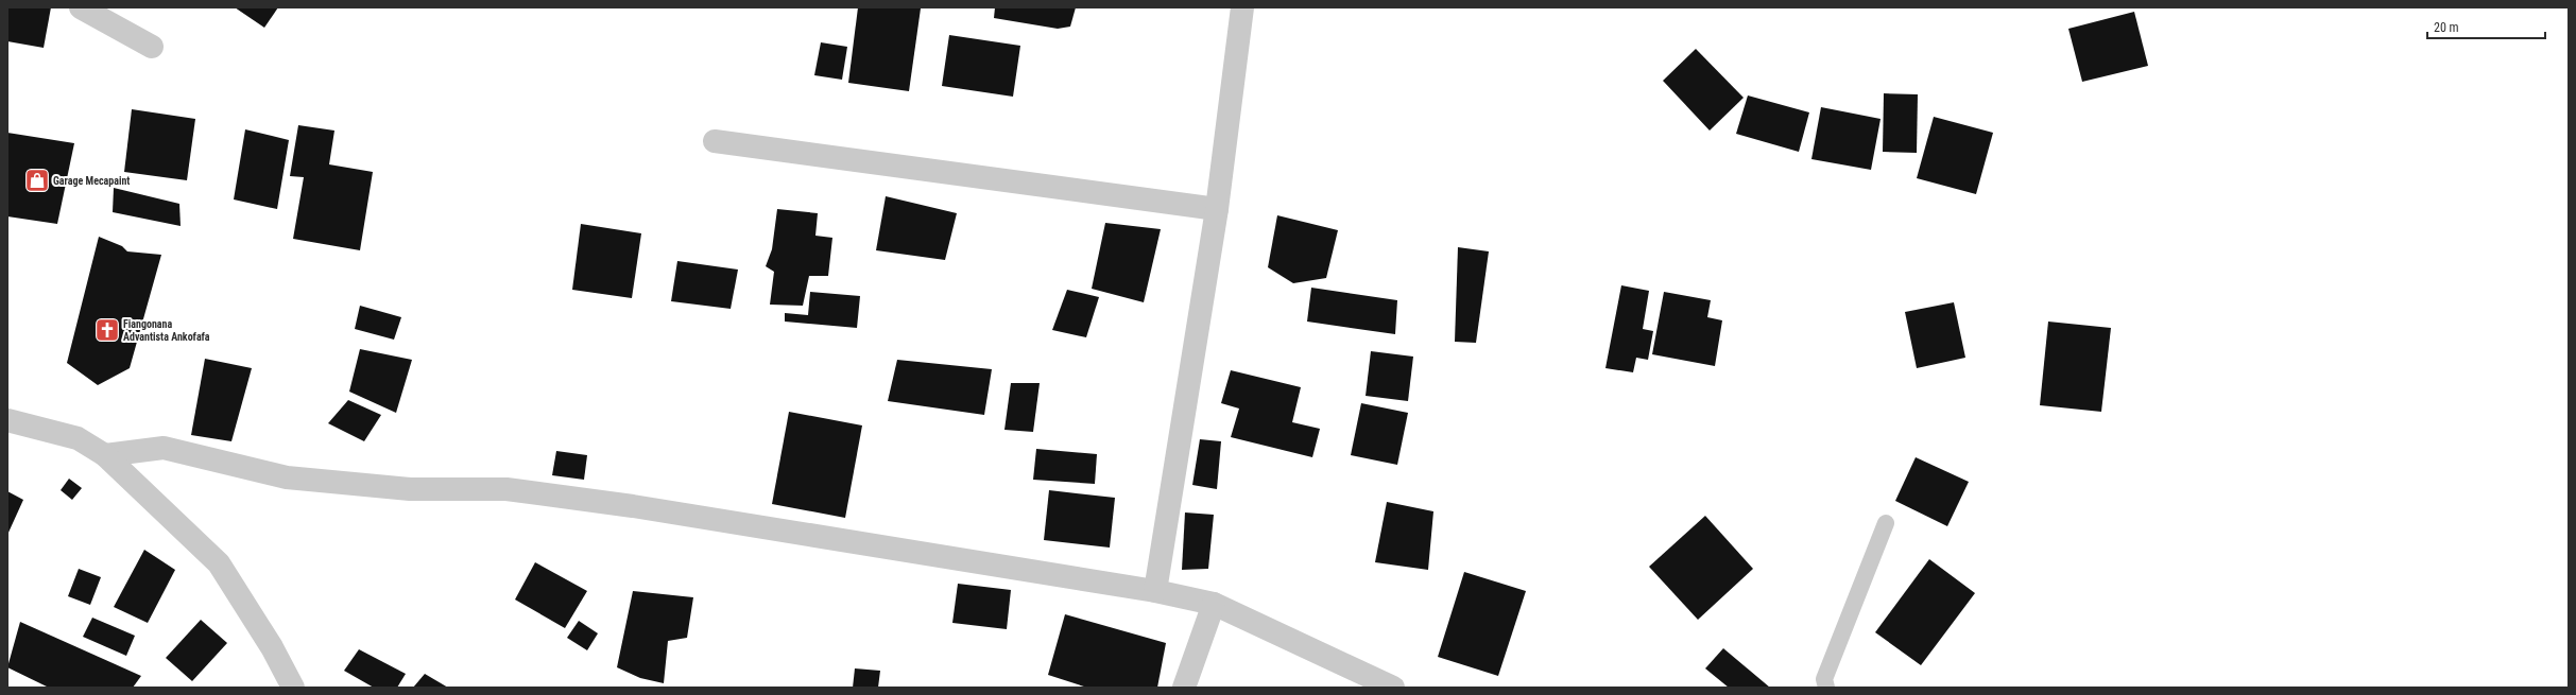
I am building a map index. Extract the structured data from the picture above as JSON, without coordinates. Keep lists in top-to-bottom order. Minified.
{"places":{"shop":["Garage Mecapaint"],"church":["Fiangonana Advantista Ankofafa"]},"scale_bar":"20 m"}
